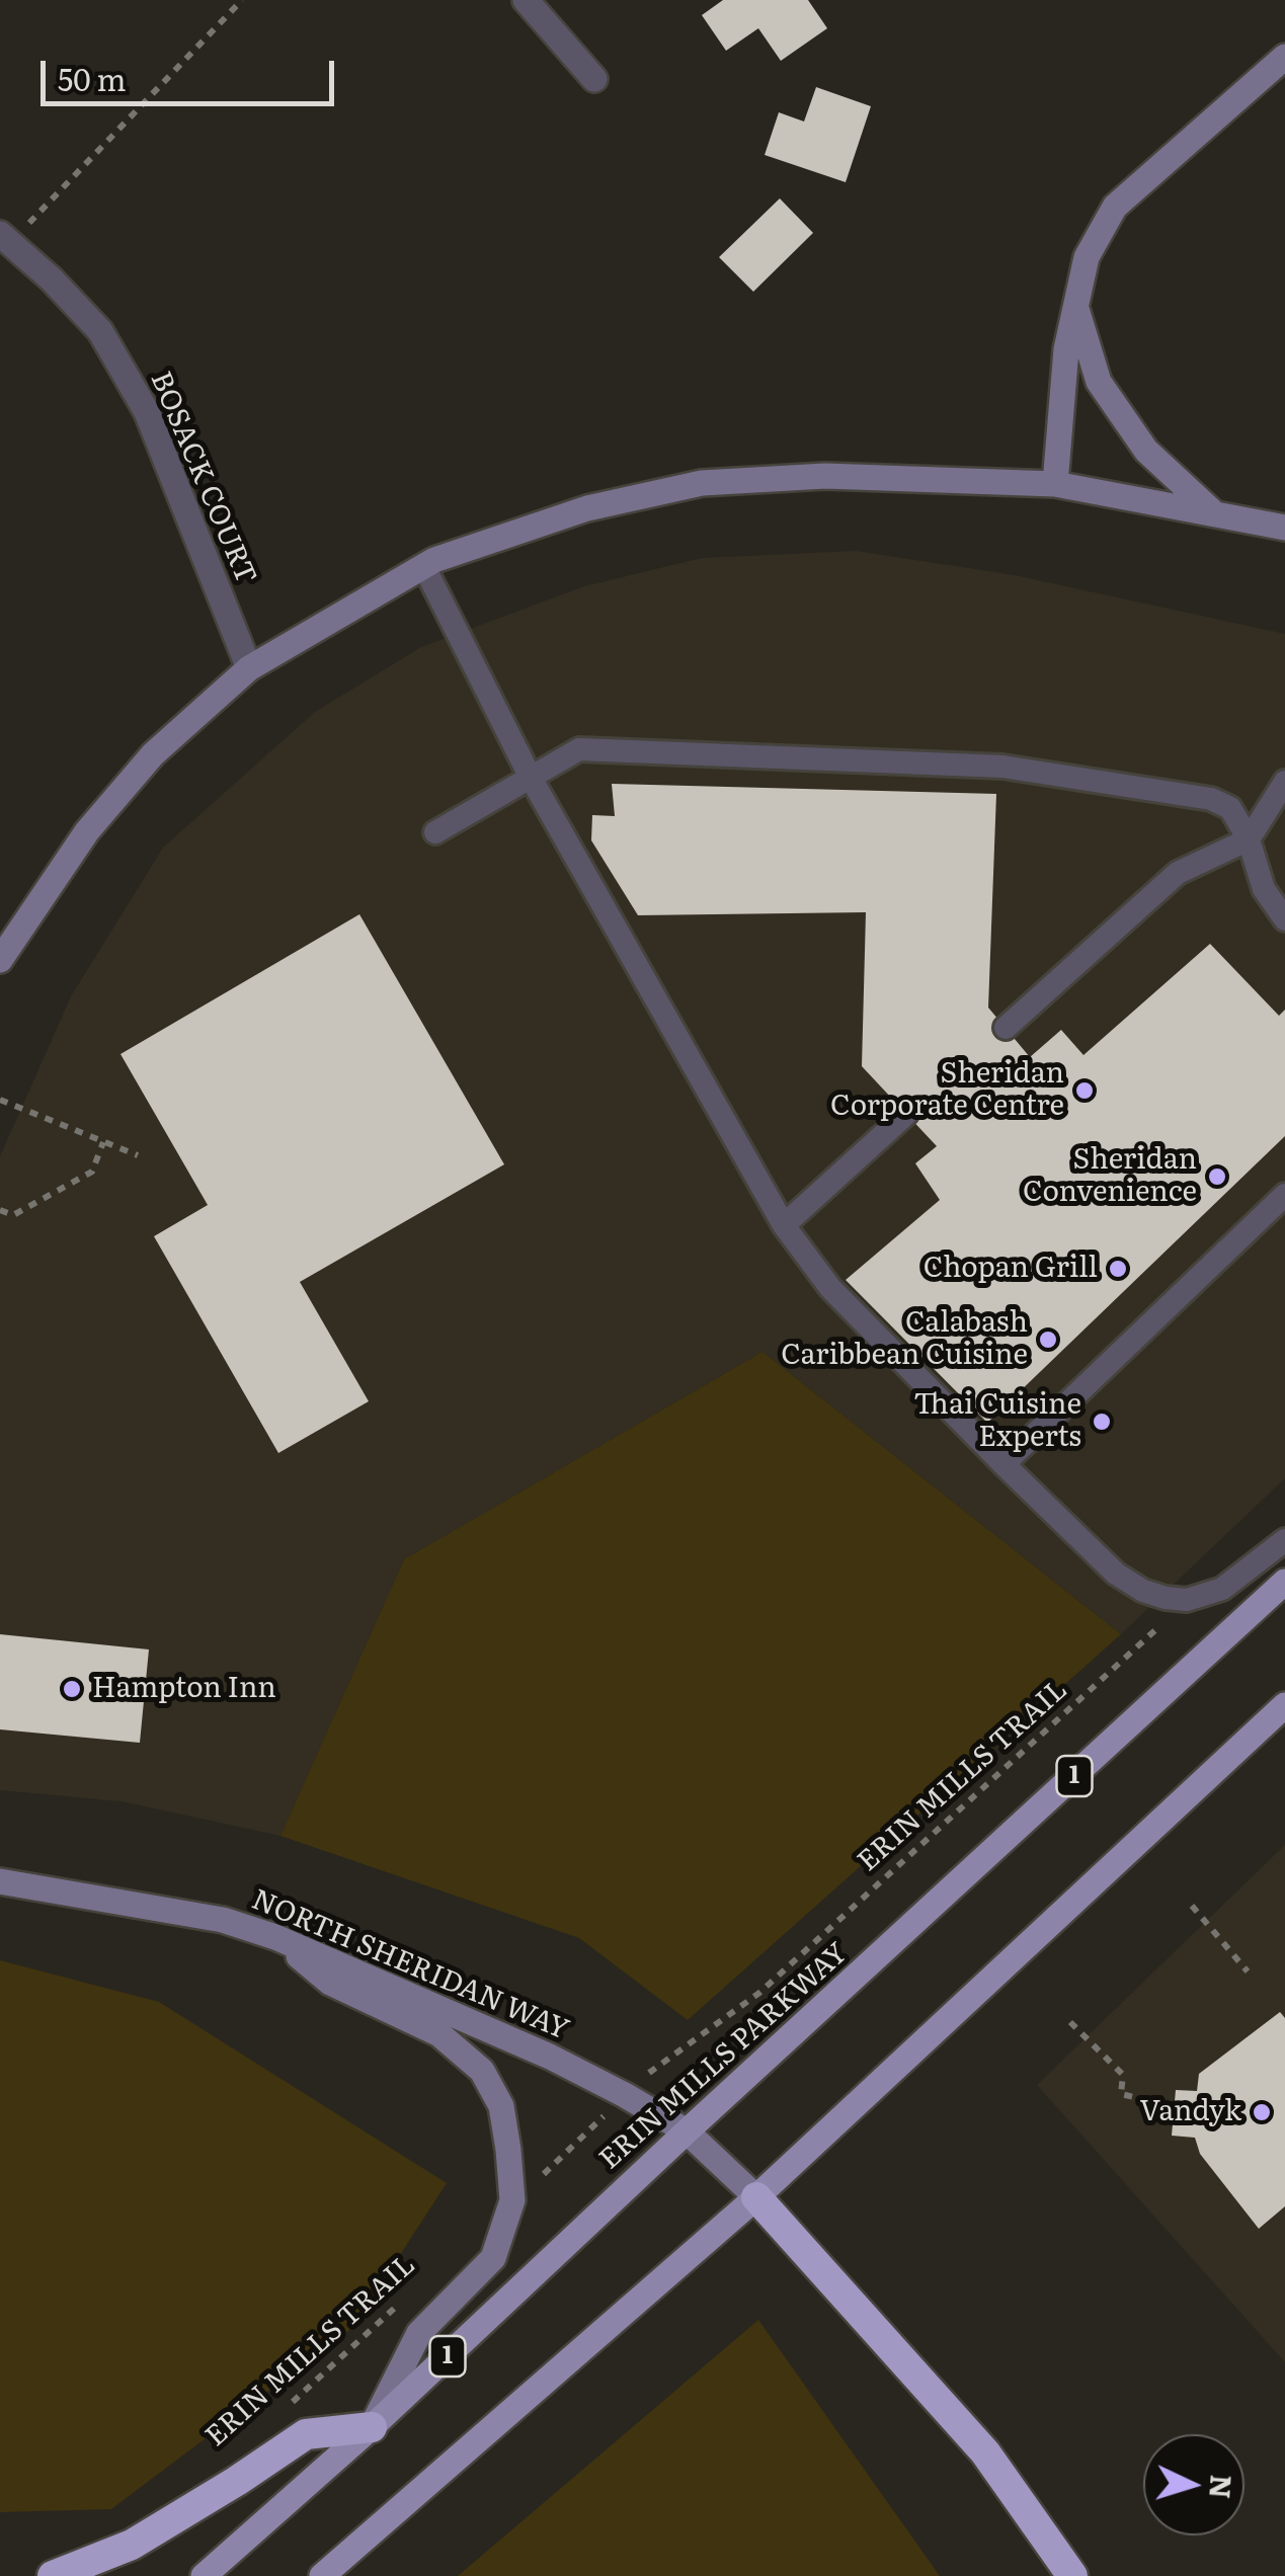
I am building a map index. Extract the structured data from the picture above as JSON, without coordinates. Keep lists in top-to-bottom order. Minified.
{"streets":{"main road":["1","ERIN MILLS PARKWAY"],"street":["BOSACK COURT","NORTH SHERIDAN WAY"],"path":["ERIN MILLS TRAIL"]},"crossings":[["NORTH SHERIDAN WAY","ERIN MILLS PARKWAY"]],"places":["Sheridan Corporate Centre","Sheridan Convenience","Chopan Grill","Calabash Caribbean Cuisine","Thai Cuisine Experts","Hampton Inn","Vandyk"],"scale_bar":"50 m","north":"right"}
